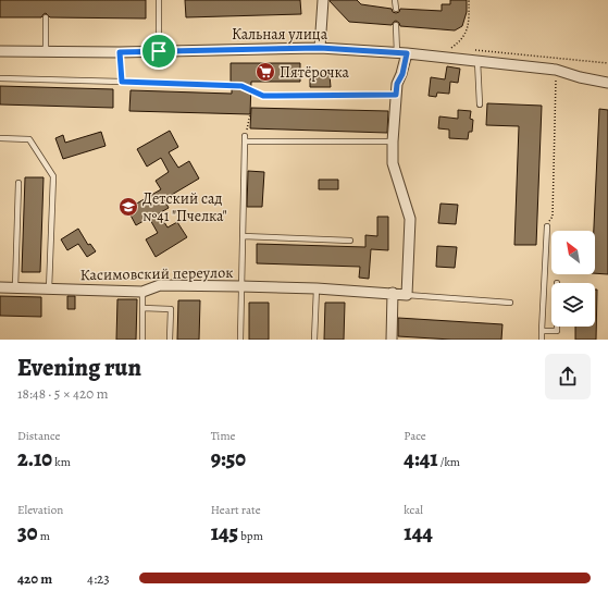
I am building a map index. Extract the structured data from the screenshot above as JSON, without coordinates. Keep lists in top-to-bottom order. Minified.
{"streets":{"street":["Кальная улица","Касимовский переулок"]},"places":{"supermarket":["Пятёрочка"],"school or university":["Детский сад №41 \"Пчелка\""]},"north":"top left","page":{"heading":["Evening run","18:48 · 5 × 420 m"],"stats":[["Distance","2.10 km"],["Time","9:50"],["Pace","4:41 /km"],["Elevation","30 m"],["Heart rate","145 bpm"],["kcal","144"]],"list":[{"name":"420 m","note":"4:23"}]}}
